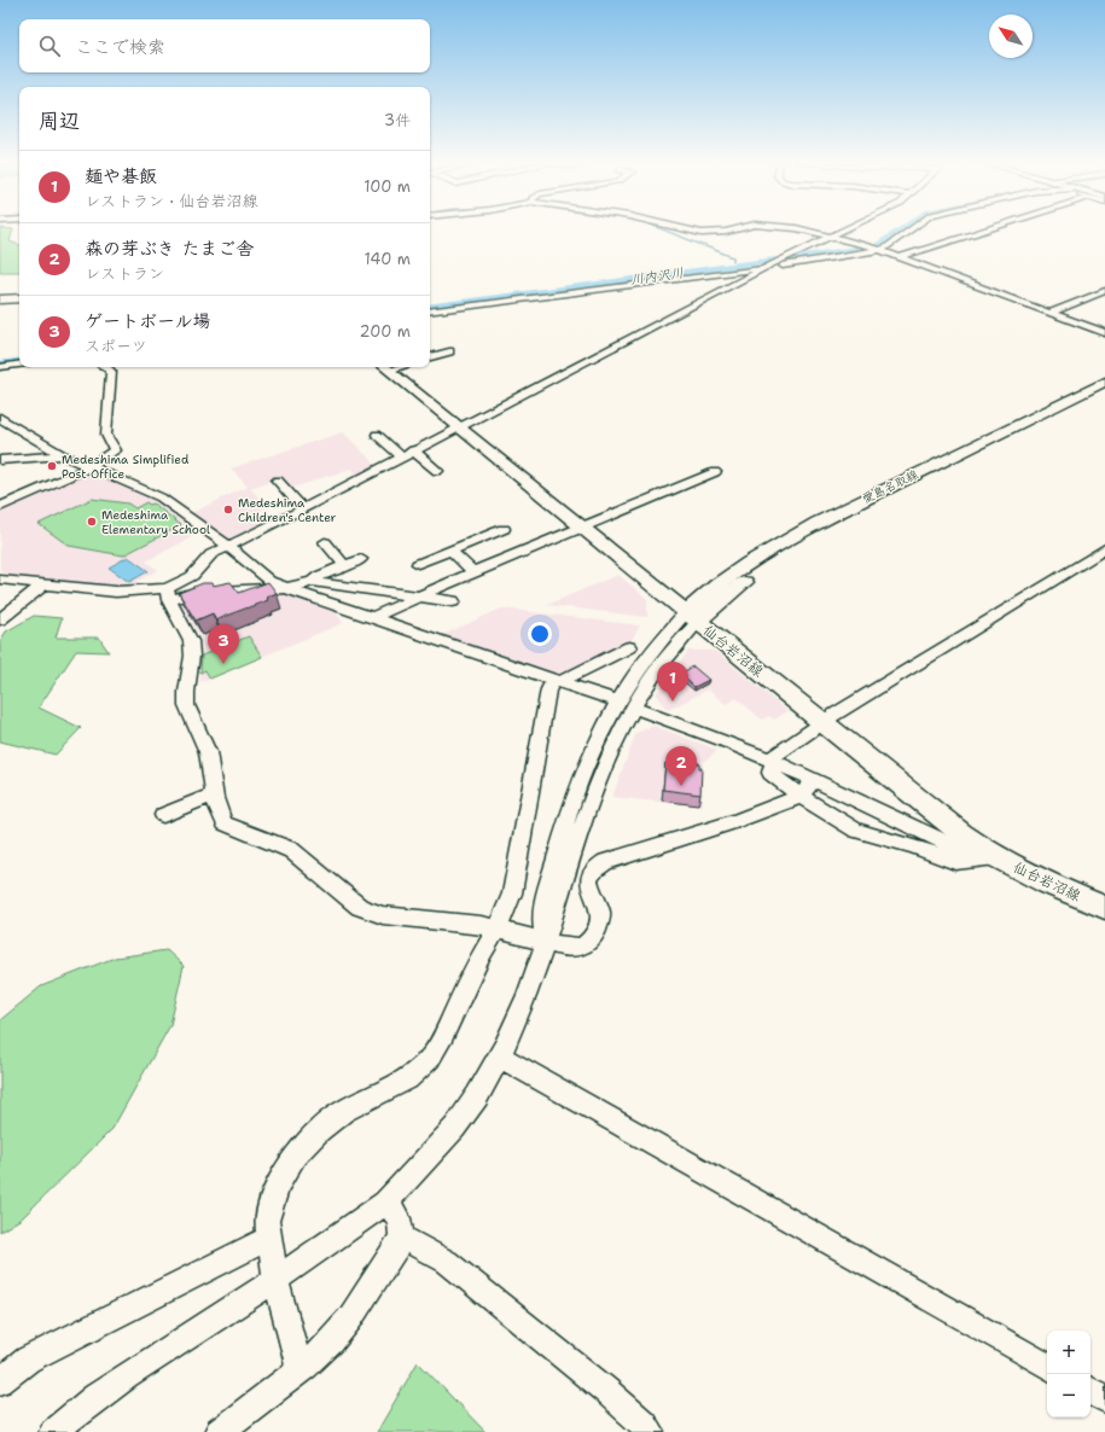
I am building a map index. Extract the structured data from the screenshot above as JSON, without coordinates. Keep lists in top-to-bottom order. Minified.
{"streets":{"main road":["愛島名取線","仙台岩沼線"]},"crossings":[["愛島名取線","仙台岩沼線"]],"water":["川内沢川"],"places":["Medeshima Simplified Post Office","Medeshima Children's Center","Medeshima Elementary School"],"north":"top left","page":{"search":"ここで検索","heading":["周辺","3件"],"list":[{"mark":"1","name":"麺や碁飯","note":"レストラン · 仙台岩沼線","value":"100 m"},{"mark":"2","name":"森の芽ぶき たまご舎","note":"レストラン","value":"140 m"},{"mark":"3","name":"ゲートボール場","note":"スポーツ","value":"200 m"}],"pins":["3","1","2"],"map_buttons":["+","−"]}}
